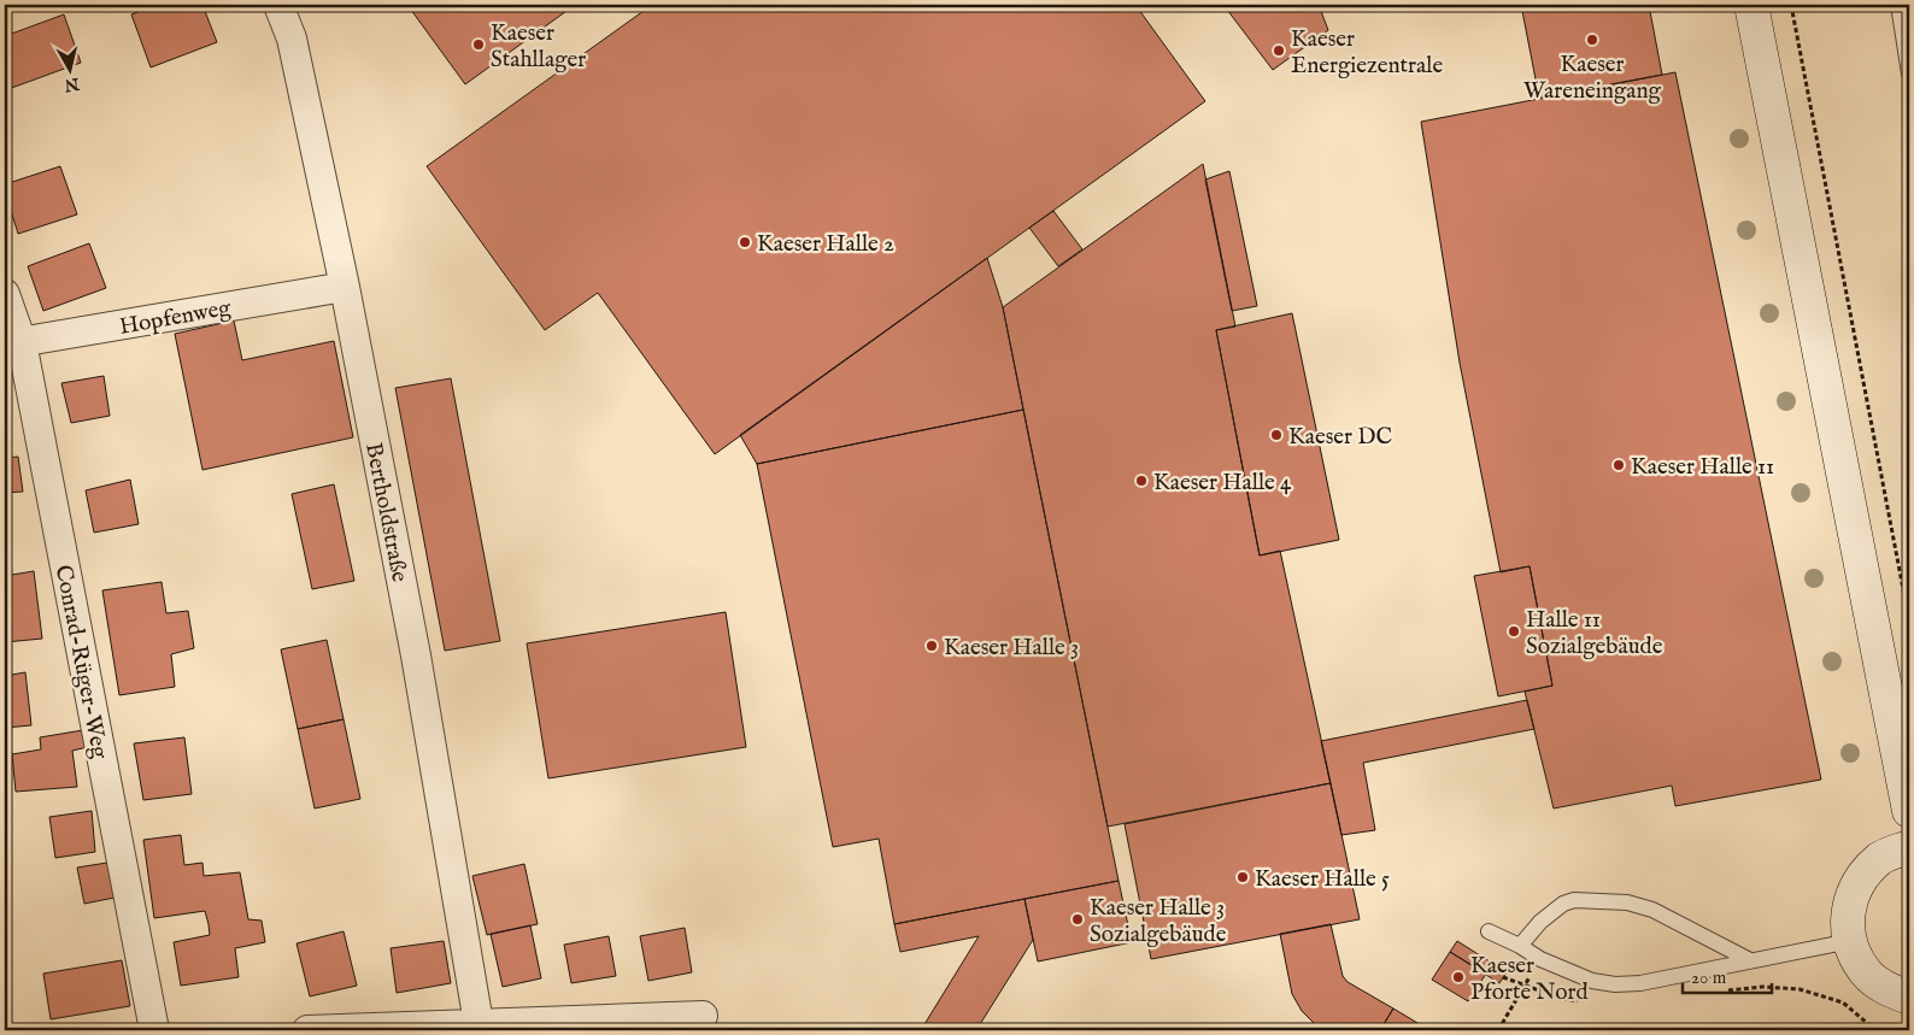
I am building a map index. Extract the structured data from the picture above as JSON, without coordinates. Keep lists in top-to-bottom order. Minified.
{"streets":{"street":["Hopfenweg","Bertholdstraße","Conrad-Rüger-Weg"]},"crossings":[["Hopfenweg","Bertholdstraße"],["Hopfenweg","Conrad-Rüger-Weg"]],"places":["Kaeser Wareneingang","Kaeser Stahllager","Kaeser Energiezentrale","Kaeser Halle 2","Kaeser DC","Kaeser Halle 11","Kaeser Halle 4","Halle 11 Sozialgebäude","Kaeser Halle 3","Kaeser Halle 5","Kaeser Halle 3 Sozialgebäude","Kaeser Pforte Nord"],"scale_bar":"20 m","north":"bottom"}
